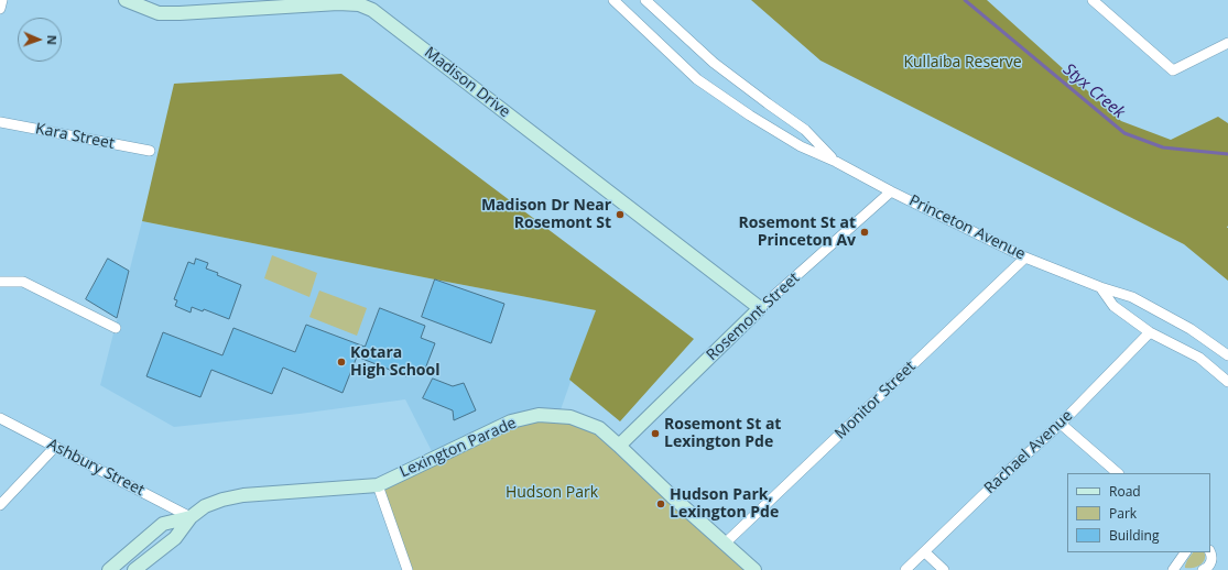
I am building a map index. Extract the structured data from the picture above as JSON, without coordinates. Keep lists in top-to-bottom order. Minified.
{"streets":{"main road":["Madison Drive","Rosemont Street","Lexington Parade"],"street":["Kara Street","Princeton Avenue","Monitor Street","Rachael Avenue","Ashbury Street"]},"crossings":[["Madison Drive","Rosemont Street"],["Princeton Avenue","Rosemont Street"],["Princeton Avenue","Monitor Street"],["Rosemont Street","Lexington Parade"],["Monitor Street","Lexington Parade"],["Lexington Parade","Ashbury Street"]],"water":["Styx Creek"],"parks":["Kullaiba Reserve","Hudson Park"],"places":["Madison Dr Near Rosemont St","Rosemont St at Princeton Av","Kotara High School","Rosemont St at Lexington Pde","Hudson Park, Lexington Pde"],"legend":["Road","Park","Building"],"north":"right"}
